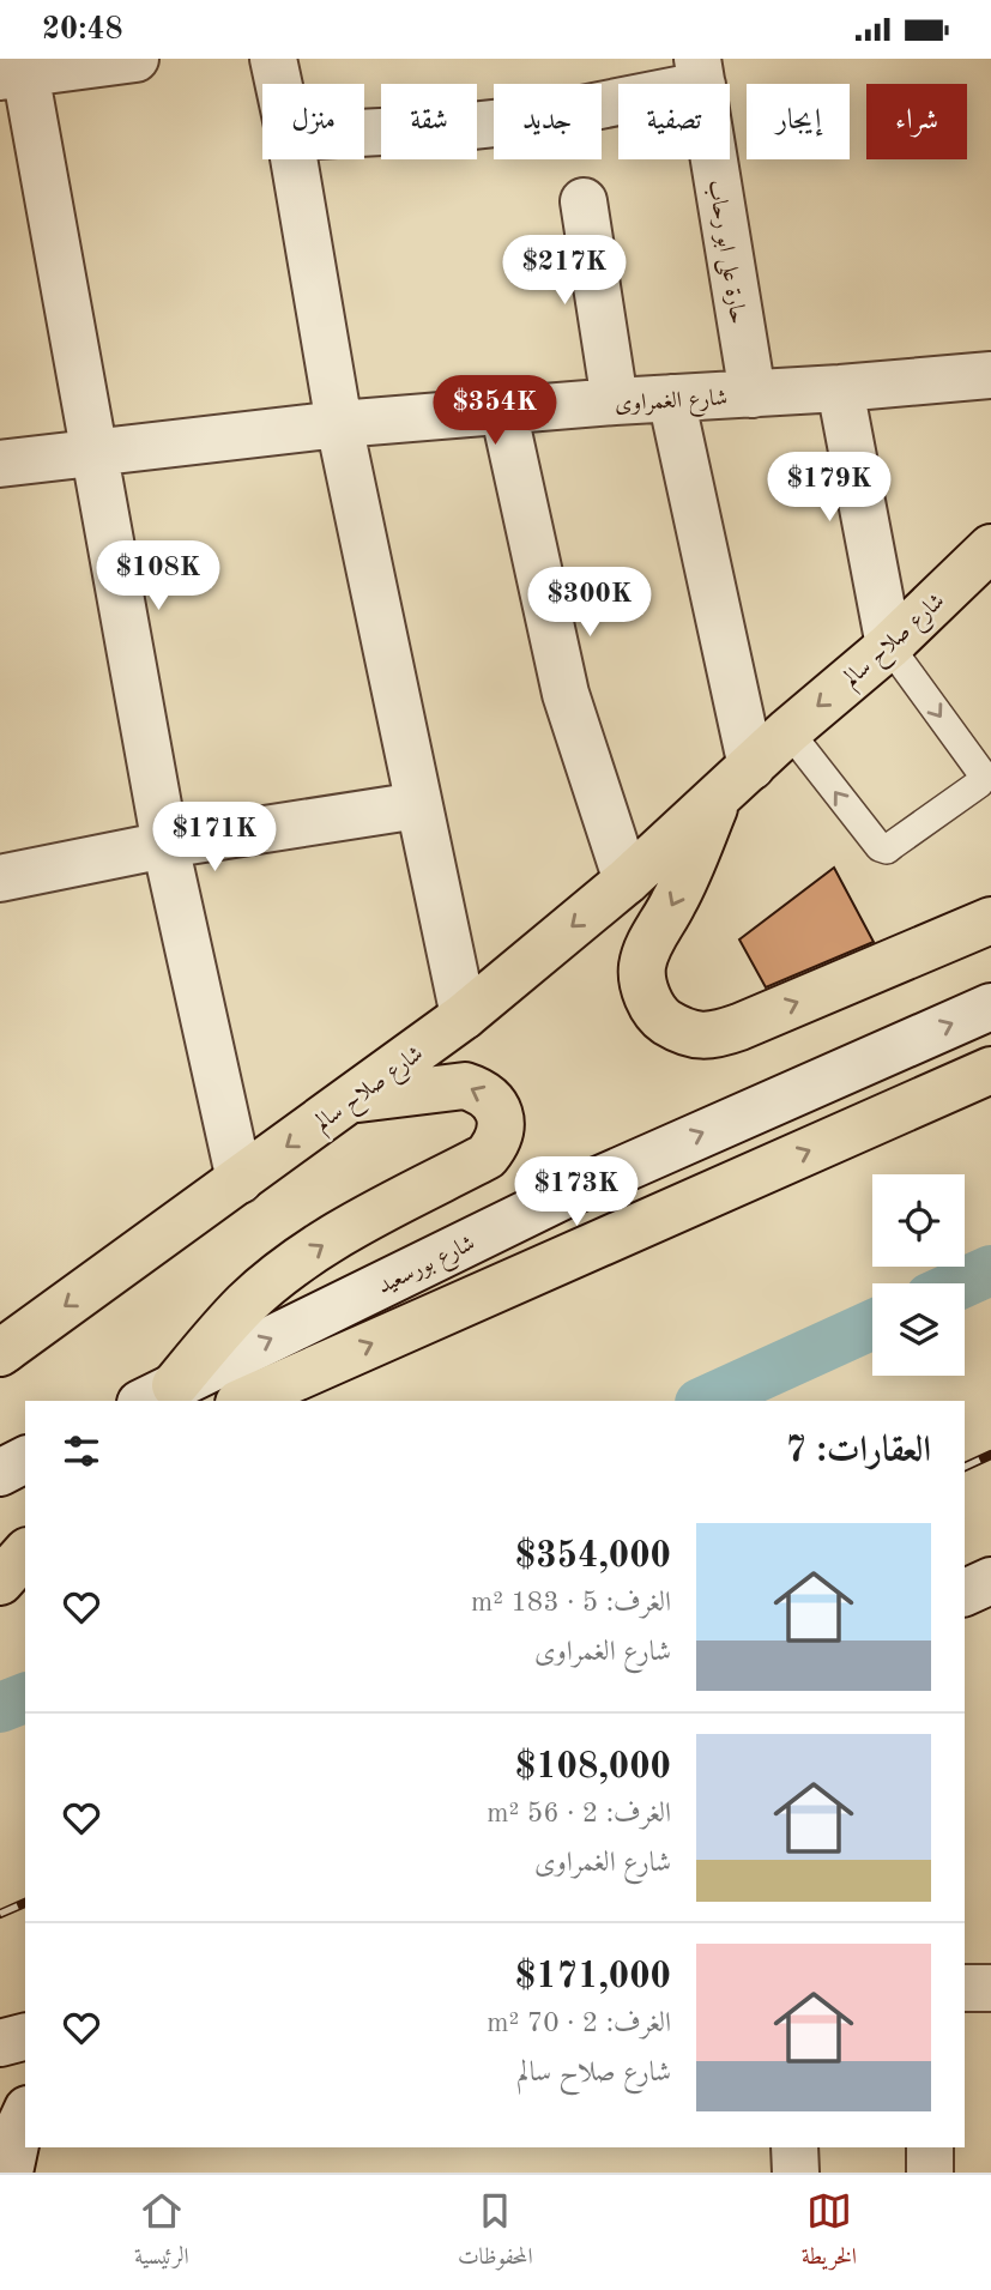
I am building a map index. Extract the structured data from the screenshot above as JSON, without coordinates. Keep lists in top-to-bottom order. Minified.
{"streets":{"main road":["شارع صلاح سالم"],"street":["حارة على ابو رحاب","شارع الغمراوى","شارع بورسعيد"]},"crossings":[["حارة على ابو رحاب","شارع الغمراوى"]],"one_way":["شارع بورسعيد"],"page":{"status":"20:48","chip":["شراء","إيجار","تصفية","جديد","شقة","منزل"],"price":["$217K","$354K","$179K","$108K","$300K","$171K","$173K"],"heading":"العقارات: 7","list":[{"name":"$354,000","note":"الغرف: 5 · 183 m² · شارع الغمراوى"},{"name":"$108,000","note":"الغرف: 2 · 56 m² · شارع الغمراوى"},{"name":"$171,000","note":"الغرف: 2 · 70 m² · شارع صلاح سالم"}],"tabs":["الخريطة","المحفوظات","الرئيسية"]}}
